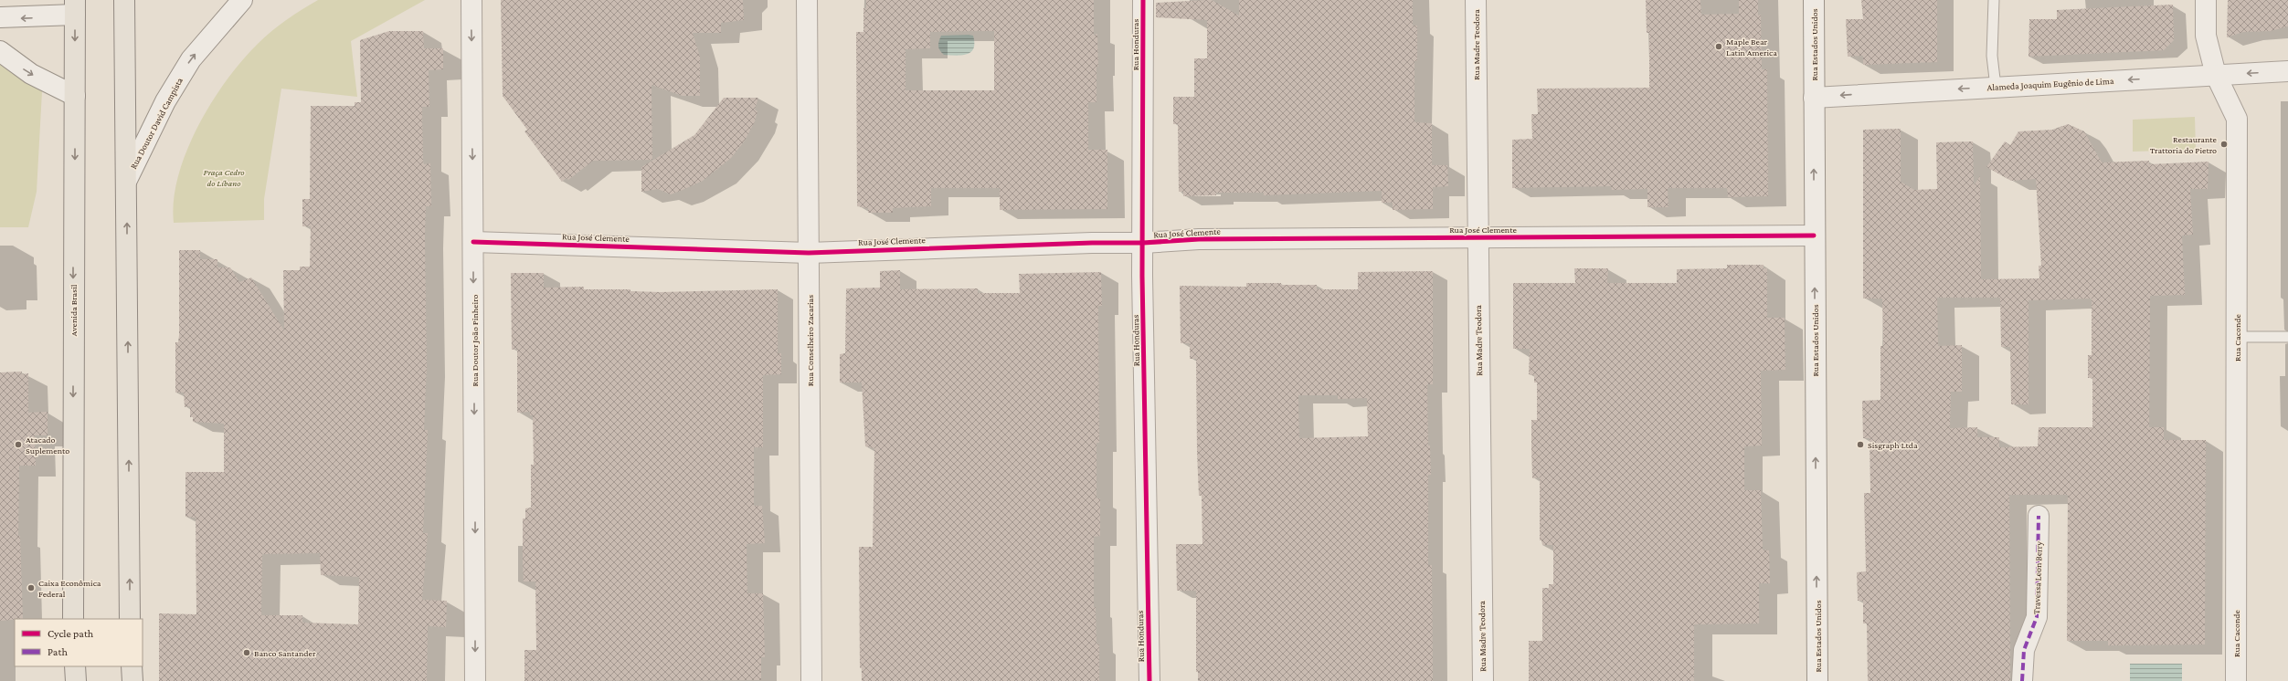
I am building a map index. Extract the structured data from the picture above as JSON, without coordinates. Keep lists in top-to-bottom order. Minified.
{"streets":{"main road":["Avenida Brasil"],"street":["Rua Honduras","Rua Madre Teodora","Rua Estados Unidos","Alameda Joaquim Eugênio de Lima","Rua Doutor David Campista","Rua José Clemente","Rua Caconde","Rua Doutor João Pinheiro","Rua Conselheiro Zacarias","Travessa Leon Berry"]},"crossings":[["Rua Honduras","Rua José Clemente"],["Rua Madre Teodora","Rua José Clemente"],["Rua Estados Unidos","Alameda Joaquim Eugênio de Lima"],["Rua Estados Unidos","Rua José Clemente"],["Alameda Joaquim Eugênio de Lima","Rua Caconde"],["Rua José Clemente","Rua Doutor João Pinheiro"],["Rua José Clemente","Rua Conselheiro Zacarias"]],"one_way":["Rua Estados Unidos","Alameda Joaquim Eugênio de Lima","Rua Doutor David Campista","Rua Doutor João Pinheiro"],"parks":["Praça Cedro do Líbano"],"places":["Maple Bear Latin America","Restaurante Trattoria do Pietro","Atacado Suplemento","Sisgraph Ltda","Caixa Econômica Federal","Banco Santander"],"legend":["Cycle path","Path"]}
